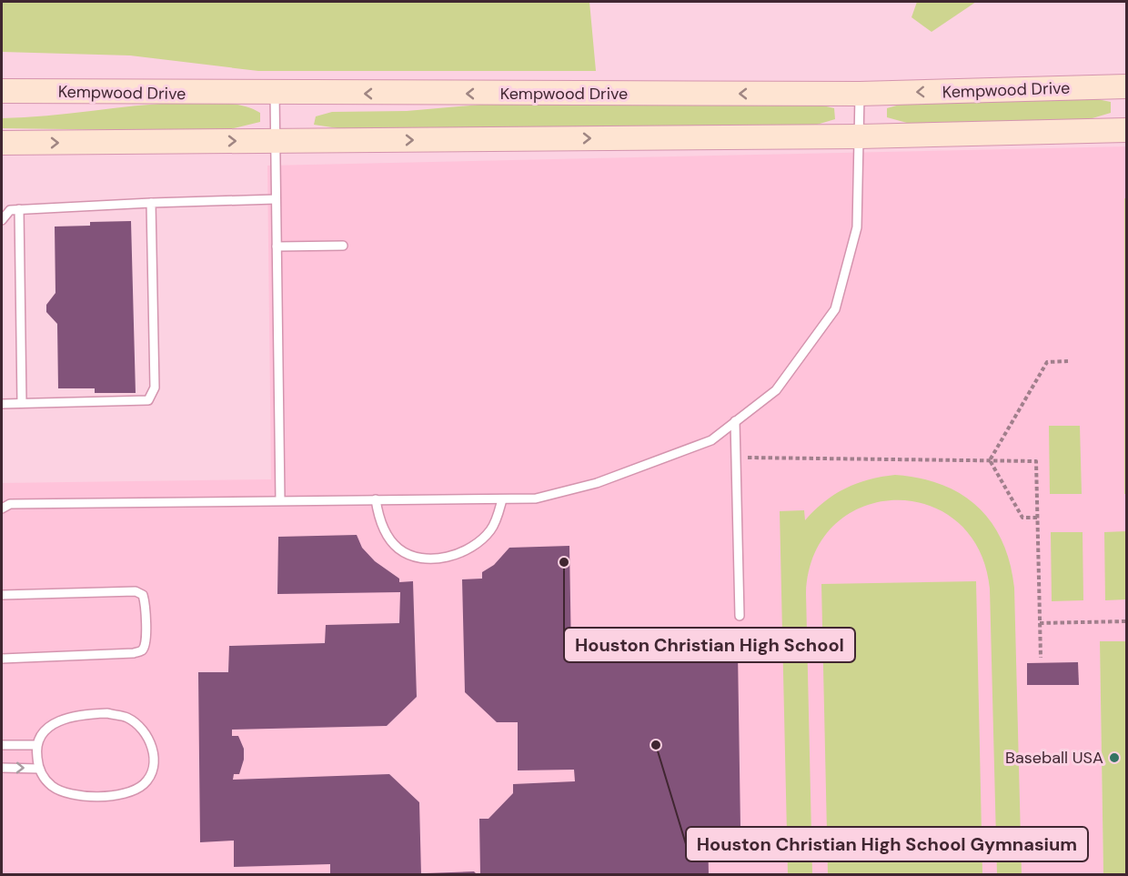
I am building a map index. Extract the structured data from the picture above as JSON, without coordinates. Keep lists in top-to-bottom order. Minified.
{"streets":{"main road":["Kempwood Drive"]},"places":["Houston Christian High School","Houston Christian High School Gymnasium","Baseball USA"]}
